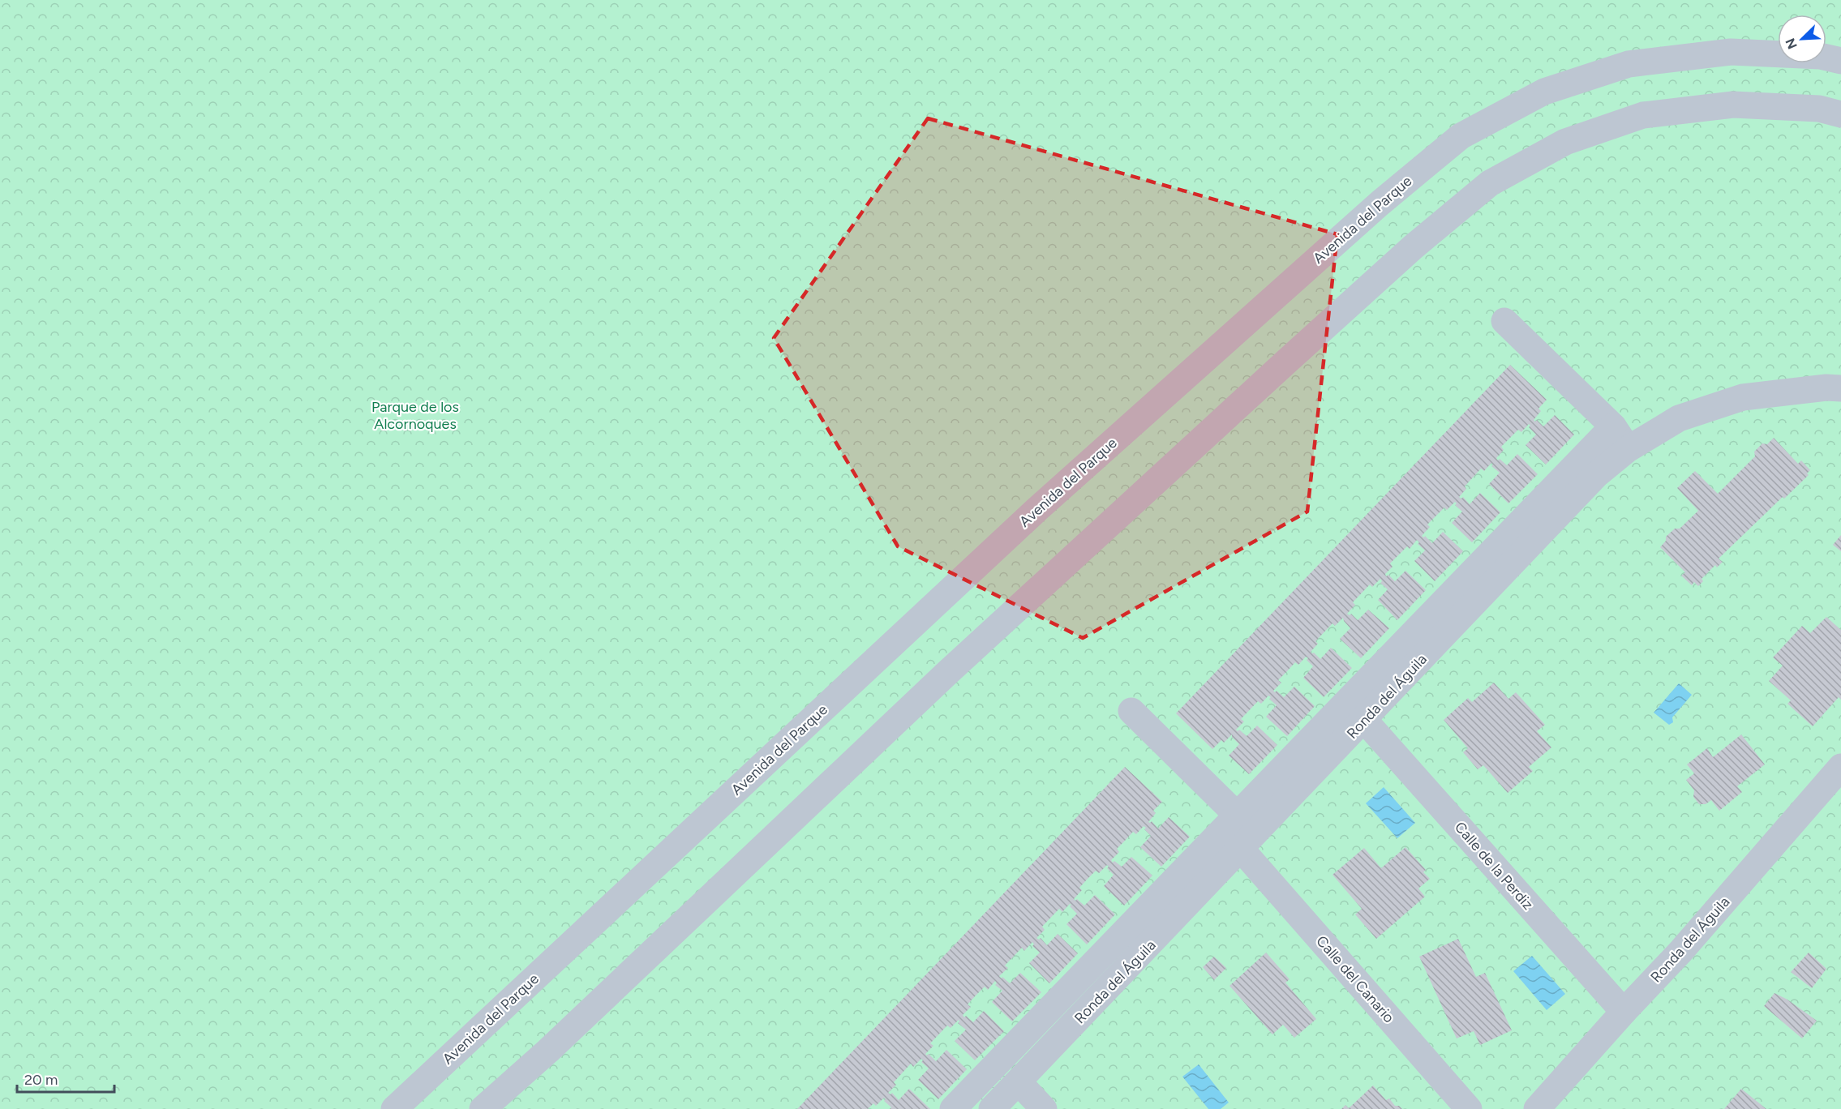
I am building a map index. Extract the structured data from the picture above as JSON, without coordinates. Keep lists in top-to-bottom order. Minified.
{"streets":{"street":["Avenida del Parque","Ronda del Águila","Calle de la Perdiz","Calle del Canario"]},"crossings":[["Ronda del Águila","Calle de la Perdiz"],["Ronda del Águila","Calle del Canario"]],"parks":["Parque de los Alcornoques"],"scale_bar":"20 m","north":"bottom left"}
